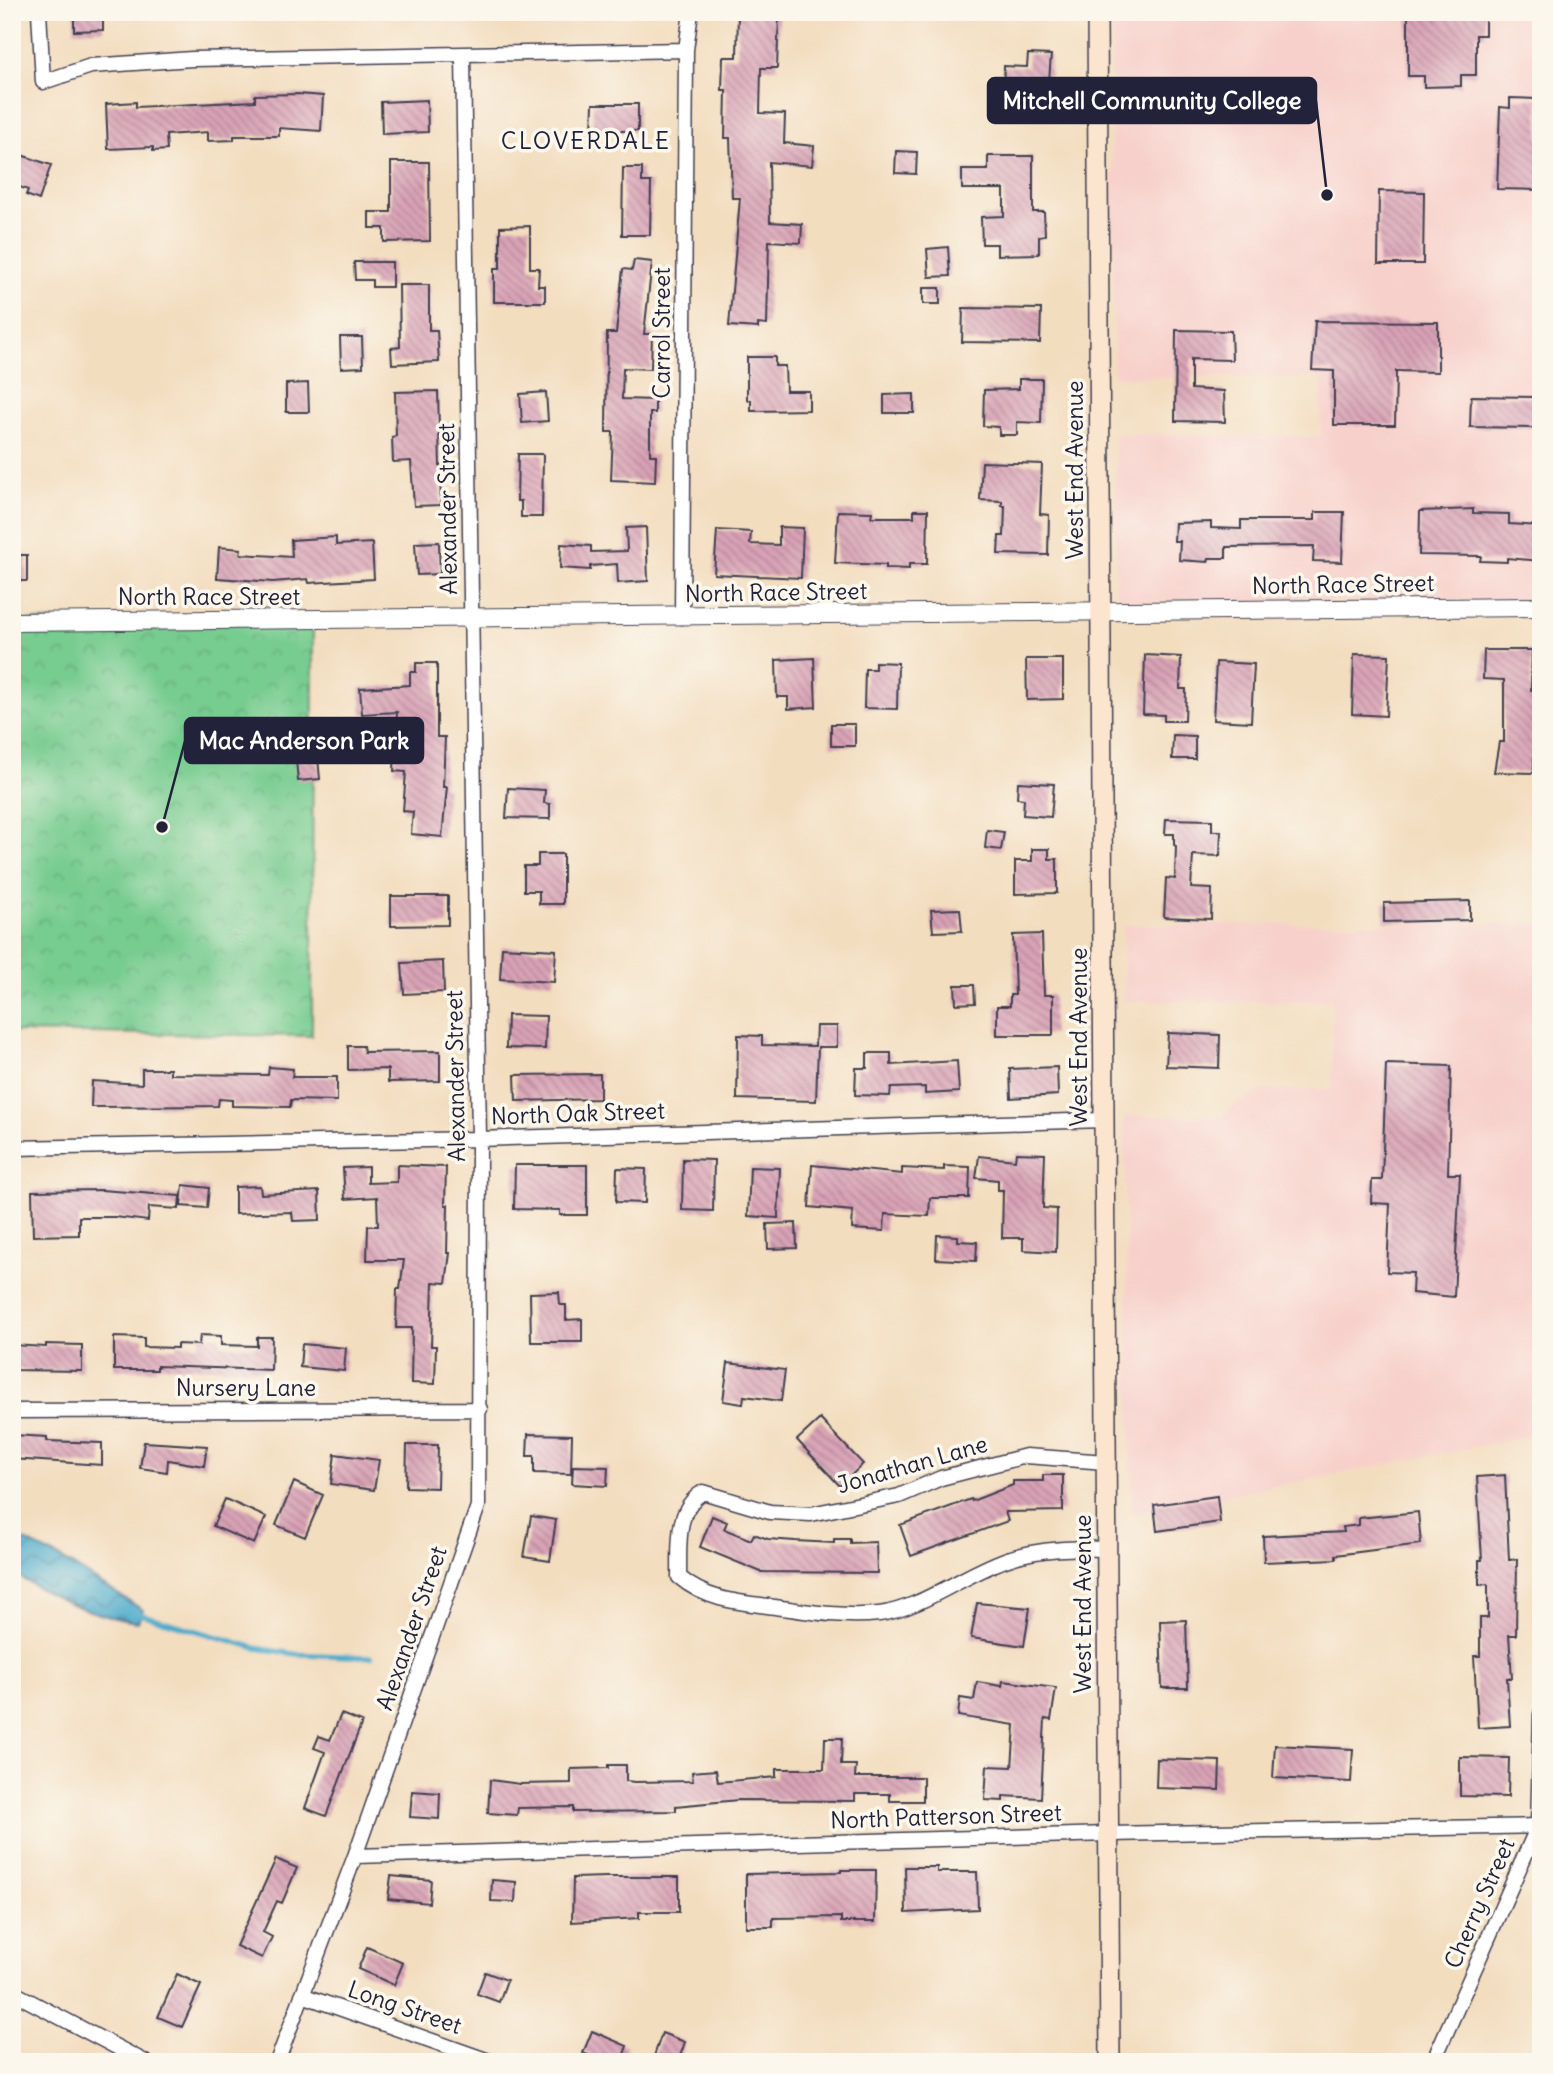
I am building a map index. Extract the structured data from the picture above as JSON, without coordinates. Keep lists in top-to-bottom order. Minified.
{"streets":{"main road":["West End Avenue"],"street":["Carrol Street","Alexander Street","North Race Street","North Oak Street","Nursery Lane","Jonathan Lane","North Patterson Street","Cherry Street","Long Street"]},"crossings":[["Carrol Street","North Race Street"],["West End Avenue","North Race Street"],["West End Avenue","North Oak Street"],["West End Avenue","Jonathan Lane"],["West End Avenue","North Patterson Street"],["Alexander Street","North Race Street"],["Alexander Street","North Oak Street"],["Alexander Street","Nursery Lane"],["Alexander Street","North Patterson Street"],["Alexander Street","Long Street"],["North Patterson Street","Cherry Street"]],"districts":["CLOVERDALE"],"places":["Mitchell Community College","Mac Anderson Park"]}
